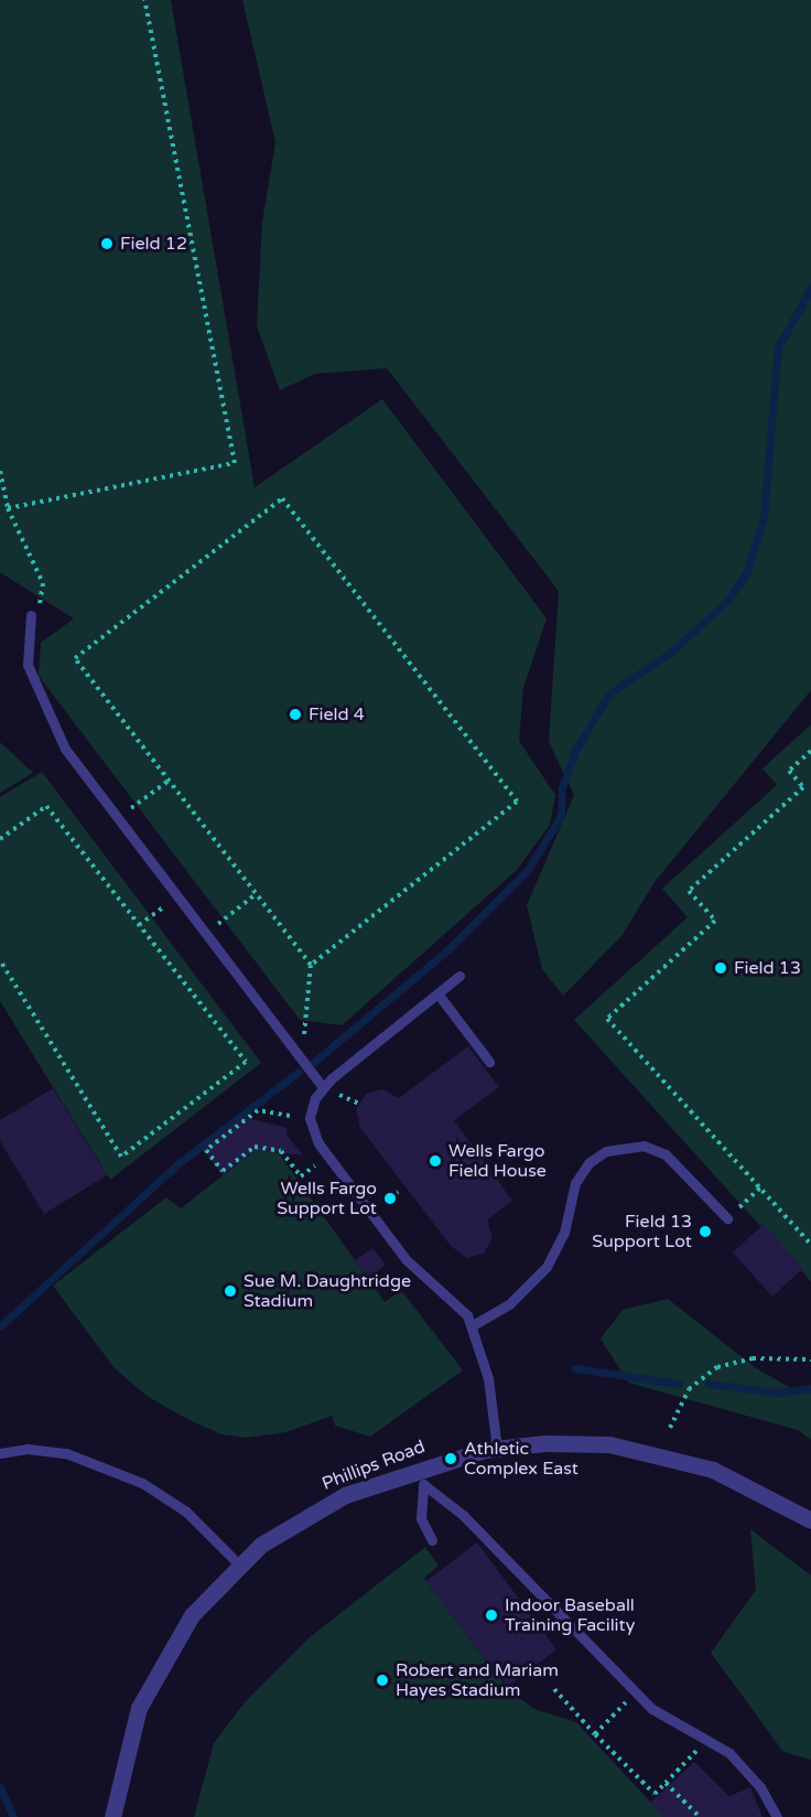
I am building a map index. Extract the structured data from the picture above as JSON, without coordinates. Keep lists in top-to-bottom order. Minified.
{"streets":{"street":["Phillips Road"]},"places":["Field 12","Field 4","Field 13","Wells Fargo Field House","Wells Fargo Support Lot","Field 13 Support Lot","Sue M. Daughtridge Stadium","Athletic Complex East","Indoor Baseball Training Facility","Robert and Mariam Hayes Stadium"]}
